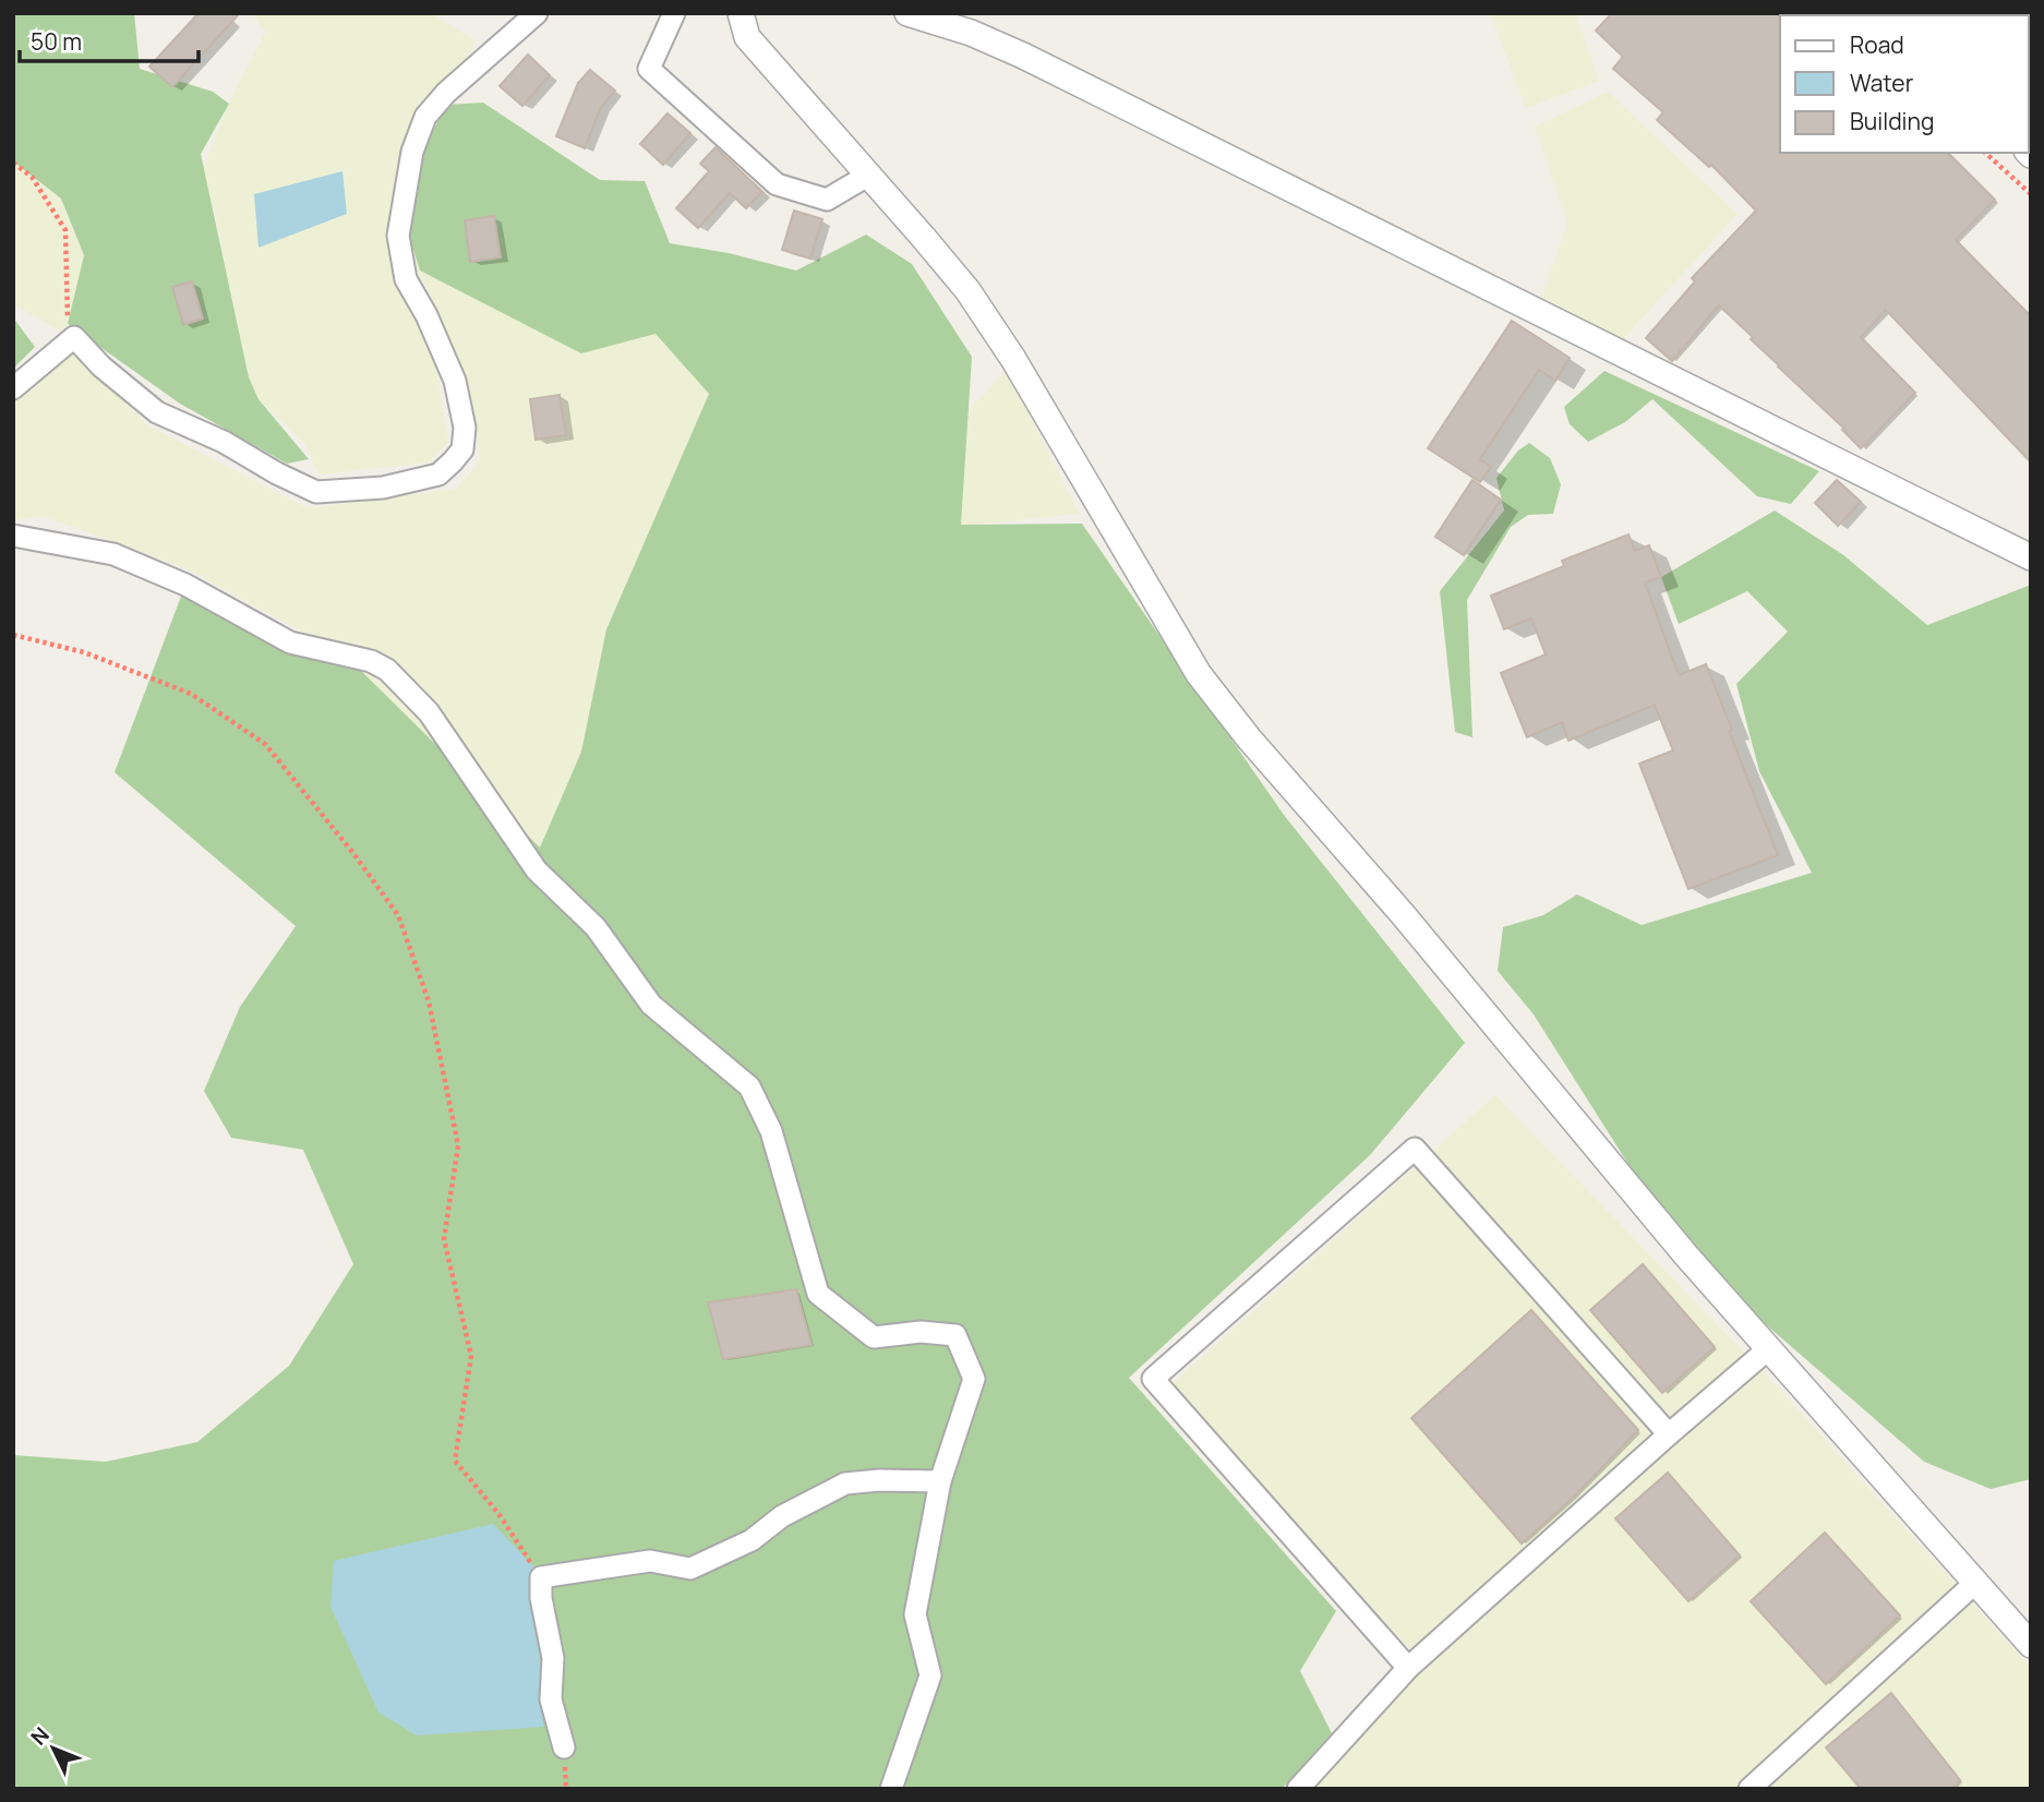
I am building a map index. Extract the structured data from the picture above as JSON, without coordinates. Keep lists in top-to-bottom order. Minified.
{"legend":["Road","Water","Building"],"scale_bar":"50 m","north":"top left"}
